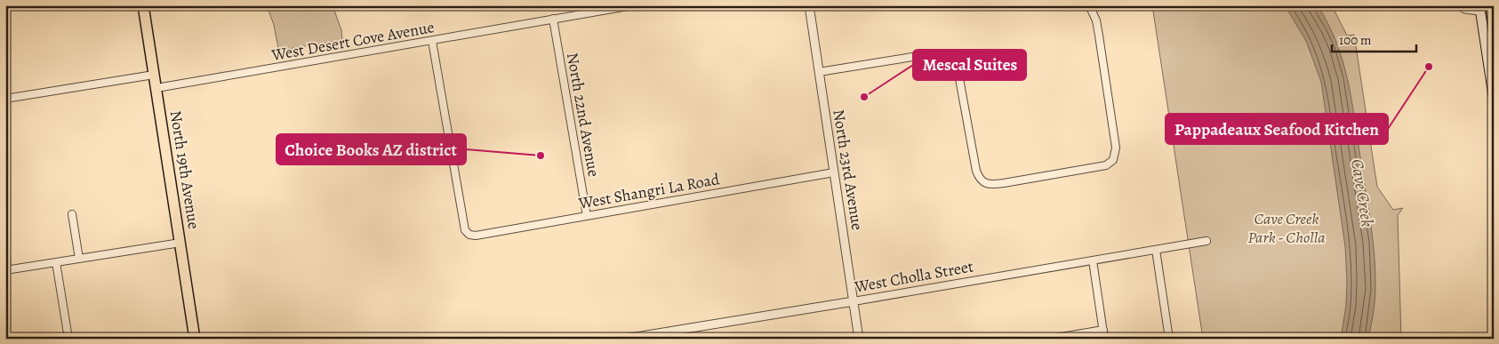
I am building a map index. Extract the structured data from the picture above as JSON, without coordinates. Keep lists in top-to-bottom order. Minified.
{"streets":{"main road":["North 19th Avenue"],"street":["West Desert Cove Avenue","North 22nd Avenue","North 23rd Avenue","West Shangri La Road","West Cholla Street"]},"crossings":[["West Desert Cove Avenue","North 22nd Avenue"],["West Desert Cove Avenue","North 19th Avenue"],["West Desert Cove Avenue","West Shangri La Road"],["North 22nd Avenue","West Shangri La Road"],["North 23rd Avenue","West Shangri La Road"],["North 23rd Avenue","West Cholla Street"]],"water":["Cave Creek"],"parks":["Cave Creek Park - Cholla"],"places":["Pappadeaux Seafood Kitchen","Mescal Suites","Choice Books AZ district"],"scale_bar":"100 m"}
